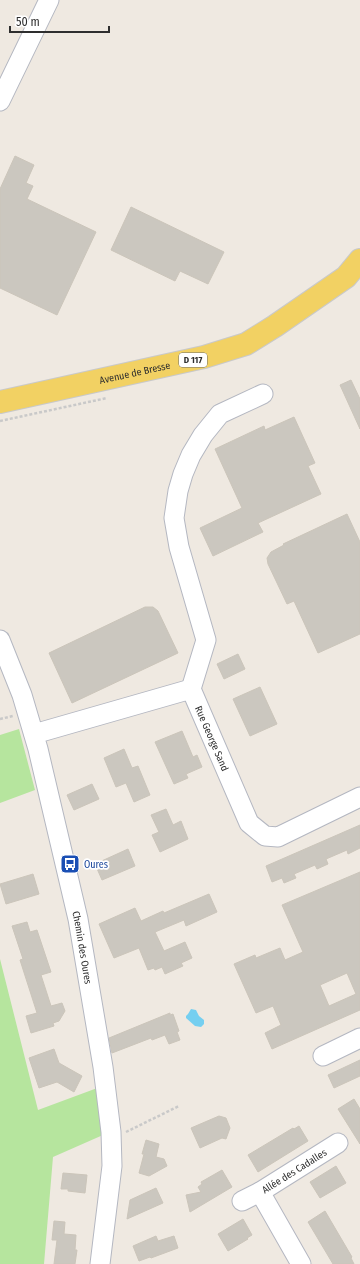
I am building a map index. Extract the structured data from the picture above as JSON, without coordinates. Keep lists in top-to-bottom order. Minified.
{"streets":{"main road":["D 117","Avenue de Bresse"],"street":["Rue George Sand","Chemin des Oures","Allée des Cadalles"]},"places":{"bus stop":["Oures"]},"scale_bar":"50 m"}
